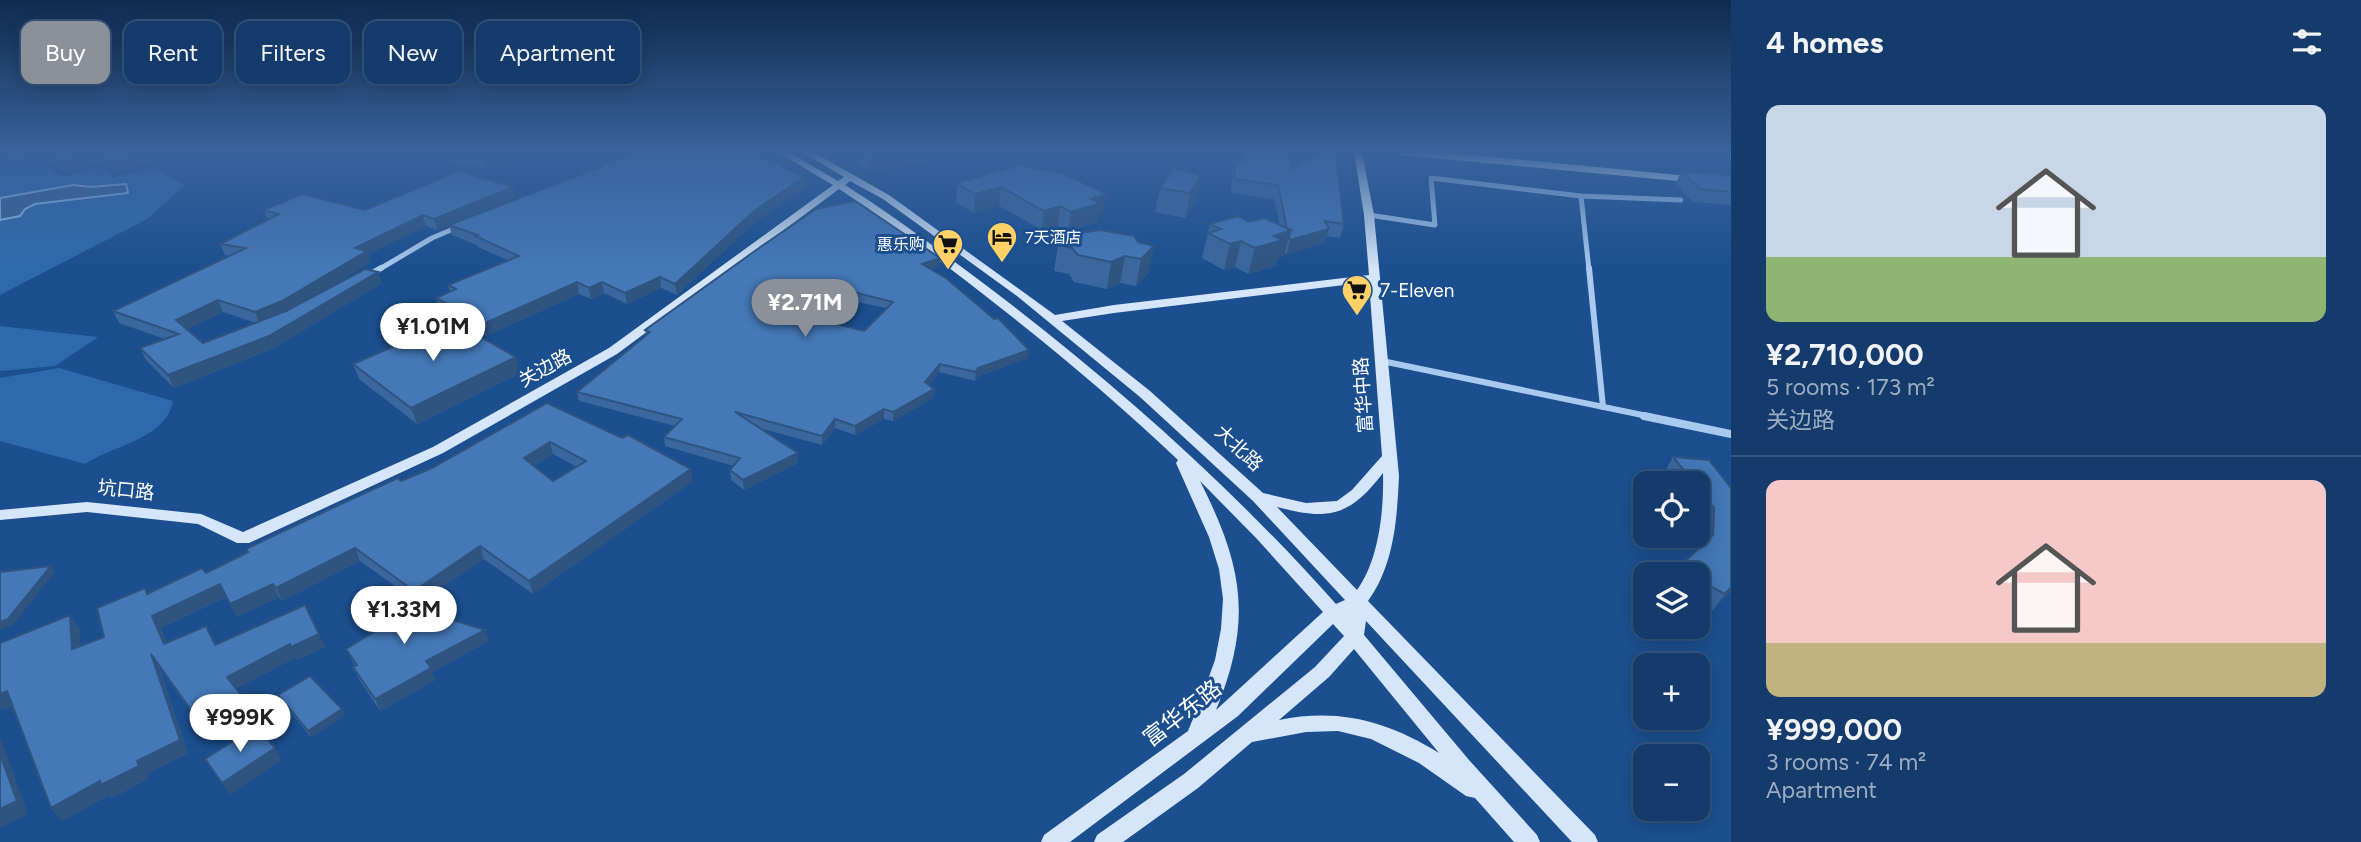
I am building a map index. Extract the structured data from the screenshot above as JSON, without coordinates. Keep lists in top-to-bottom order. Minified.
{"streets":{"main road":["关边路","富华中路","大北路","坑口路","富华东路"]},"crossings":[["关边路","坑口路"],["富华中路","大北路"],["大北路","富华东路"]],"places":{"hotel":["7天酒店"],"supermarket":["惠乐购","7-Eleven"]},"page":{"heading":"4 homes","chip":["Buy","Rent","Filters","New","Apartment"],"list":[{"name":"¥2,710,000","note":"5 rooms · 173 m² · 关边路"},{"name":"¥999,000","note":"3 rooms · 74 m² · Apartment"}],"price":["¥2.71M","¥1.01M","¥1.33M","¥999K"],"map_buttons":["+","−"]}}
